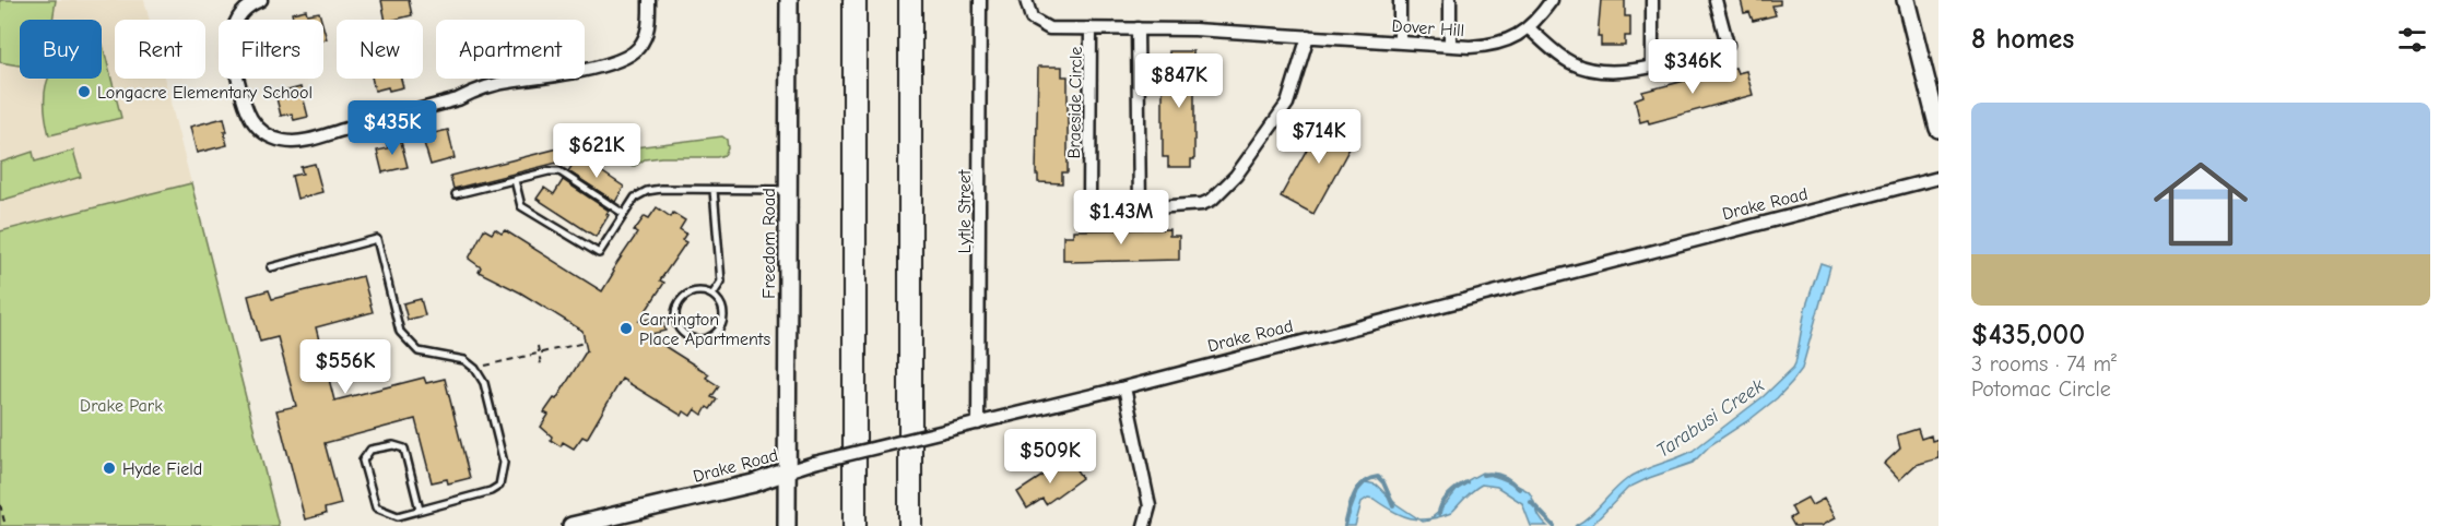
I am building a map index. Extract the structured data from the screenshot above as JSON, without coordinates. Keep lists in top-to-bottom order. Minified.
{"streets":{"street":["Dover Hill","Braeside Circle","Drake Road","Lytle Street","Freedom Road"]},"crossings":[["Dover Hill","Braeside Circle"],["Drake Road","Lytle Street"],["Drake Road","Freedom Road"]],"water":["Tarabusi Creek"],"parks":["Drake Park"],"places":["Longacre Elementary School","Carrington Place Apartments","Hyde Field"],"page":{"heading":"8 homes","chip":["Buy","Rent","Filters","New","Apartment"],"price":["$346K","$847K","$435K","$714K","$621K","$1.43M","$556K","$509K"],"list":[{"name":"$435,000","note":"3 rooms · 74 m² · Potomac Circle"}]}}
